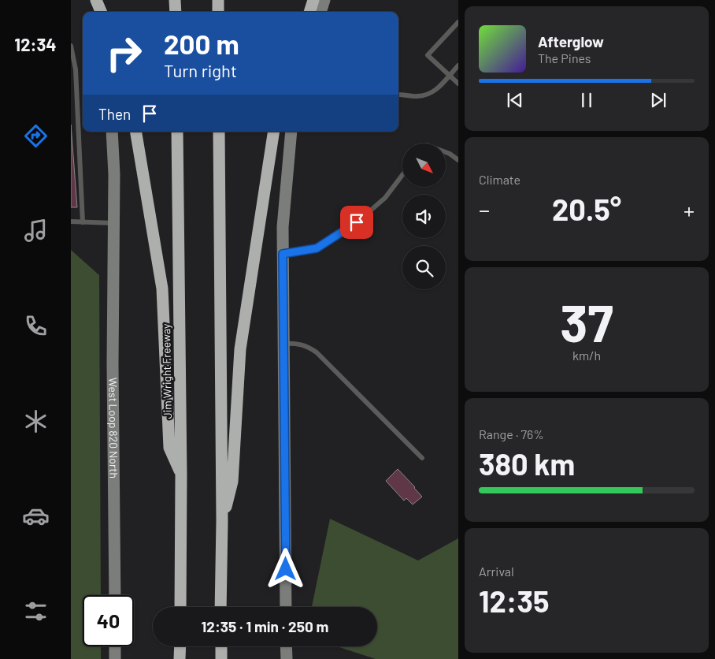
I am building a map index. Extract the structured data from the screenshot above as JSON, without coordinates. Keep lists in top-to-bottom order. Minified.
{"streets":{"highway":["Jim Wright Freeway"],"street":["West Loop 820 North"]},"north":"bottom right","page":{"tabs":"12:34","turn":["200 m","Turn right"],"song":["Afterglow","The Pines"],"then":"Then","tile":["Climate",["37","km/h"],["Range · 76%","380 km"],["Arrival","12:35"]],"heat":["−","20.5°","+"],"limit":"40","trip":"12:35 · 1 min · 250 m"}}
